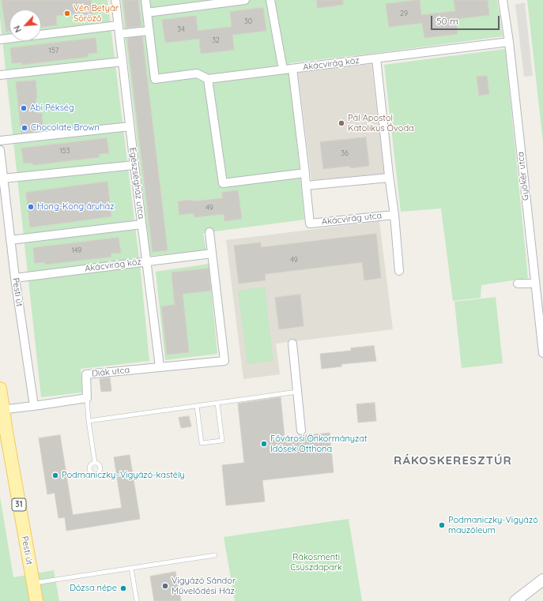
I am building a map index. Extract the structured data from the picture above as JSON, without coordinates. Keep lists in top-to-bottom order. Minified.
{"streets":{"main road":["Pesti út","31"],"street":["Akácvirág köz","Gyökér utca","Egészségház utca","Akácvirág utca","Diák utca"]},"crossings":[["Akácvirág köz","Gyökér utca"],["Akácvirág köz","Egészségház utca"],["Akácvirág köz","Pesti út"],["Akácvirág köz","Diák utca"],["Egészségház utca","Diák utca"]],"districts":["RÁKOSKERESZTÚR"],"parks":["Rákosmenti Csúszdapark"],"places":["Vén Betyár Söröző","Abi Pékség","Pál Apostol Katolikus Óvoda","Chocolate Brown","Hong-Kong áruház","Fővárosi Önkormányzat Idősek Otthona","Podmaniczky–Vigyázó-kastély","Podmaniczky-Vigyázó mauzóleum","Vigyázó Sándor Művelődési Ház","Dózsa népe"],"house_numbers":["29","30","34","32","157","153","36","49","149","49"],"scale_bar":"50 m","north":"bottom left"}
